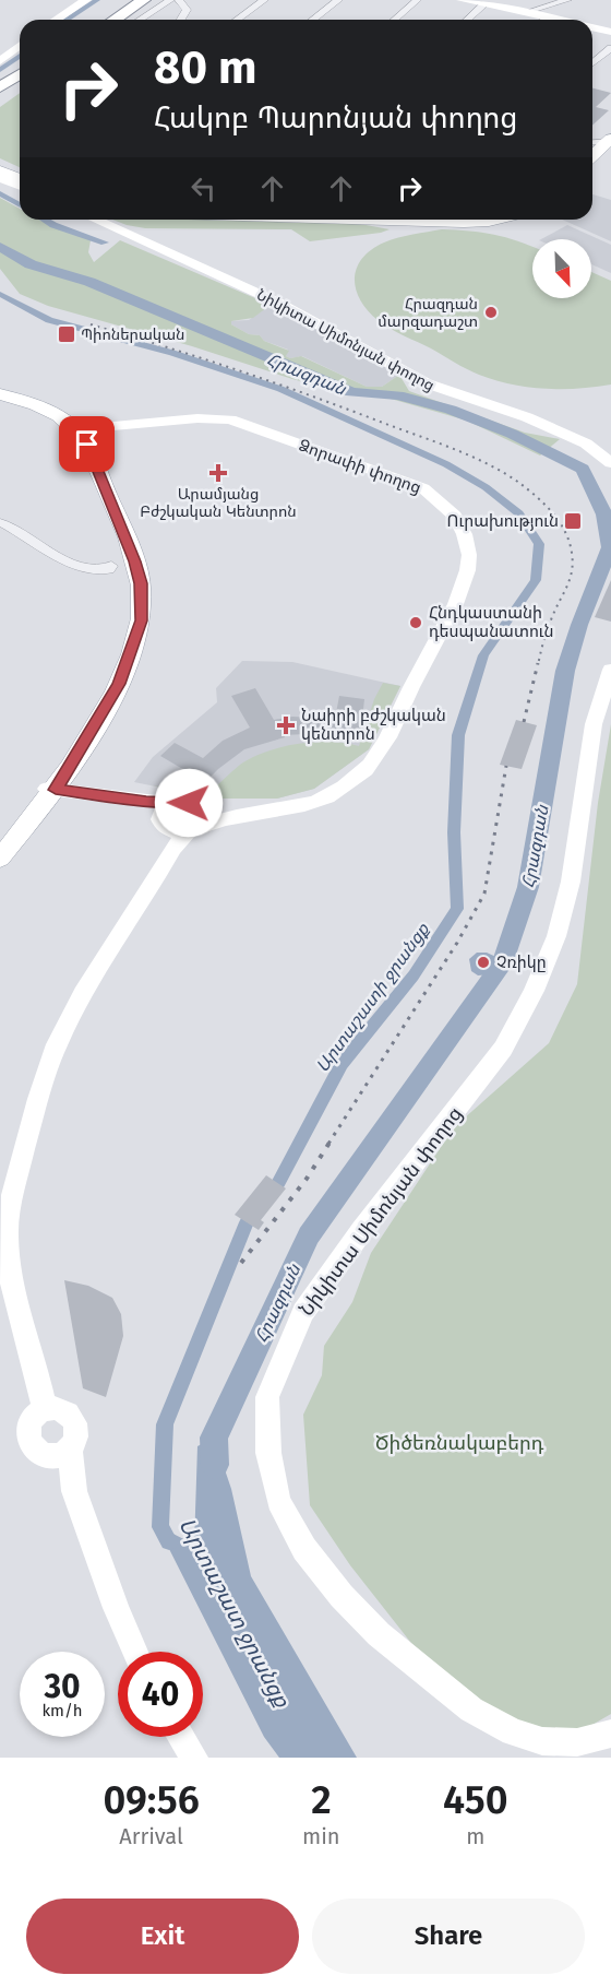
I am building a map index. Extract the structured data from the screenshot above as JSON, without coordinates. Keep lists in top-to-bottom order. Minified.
{"streets":{"street":["Նիկիտա Սիմոնյան փողոց","Ձորափի փողոց"]},"water":["Հրազդան","Արտաշատի ջրանցք","Արտաշատ ջրանցք"],"parks":["Ծիծեռնակաբերդ"],"places":{"other":["Հրազդան մարզադաշտ","Հնդկաստանի դեսպանատուն","Չռիկը"],"transit":["Պիոներական","Ուրախություն"],"health":["Արամյանց Բժշկական Կենտրոն","Նաիրի բժշկական կենտրոն"]},"north":"bottom right","page":{"turn":["80 m","Հակոբ Պարոնյան փողոց"],"speed":"30 km/h","limit":"40","eta":["09:56","Arrival","2","min","450","m"],"buttons":["Exit","Share"]}}
